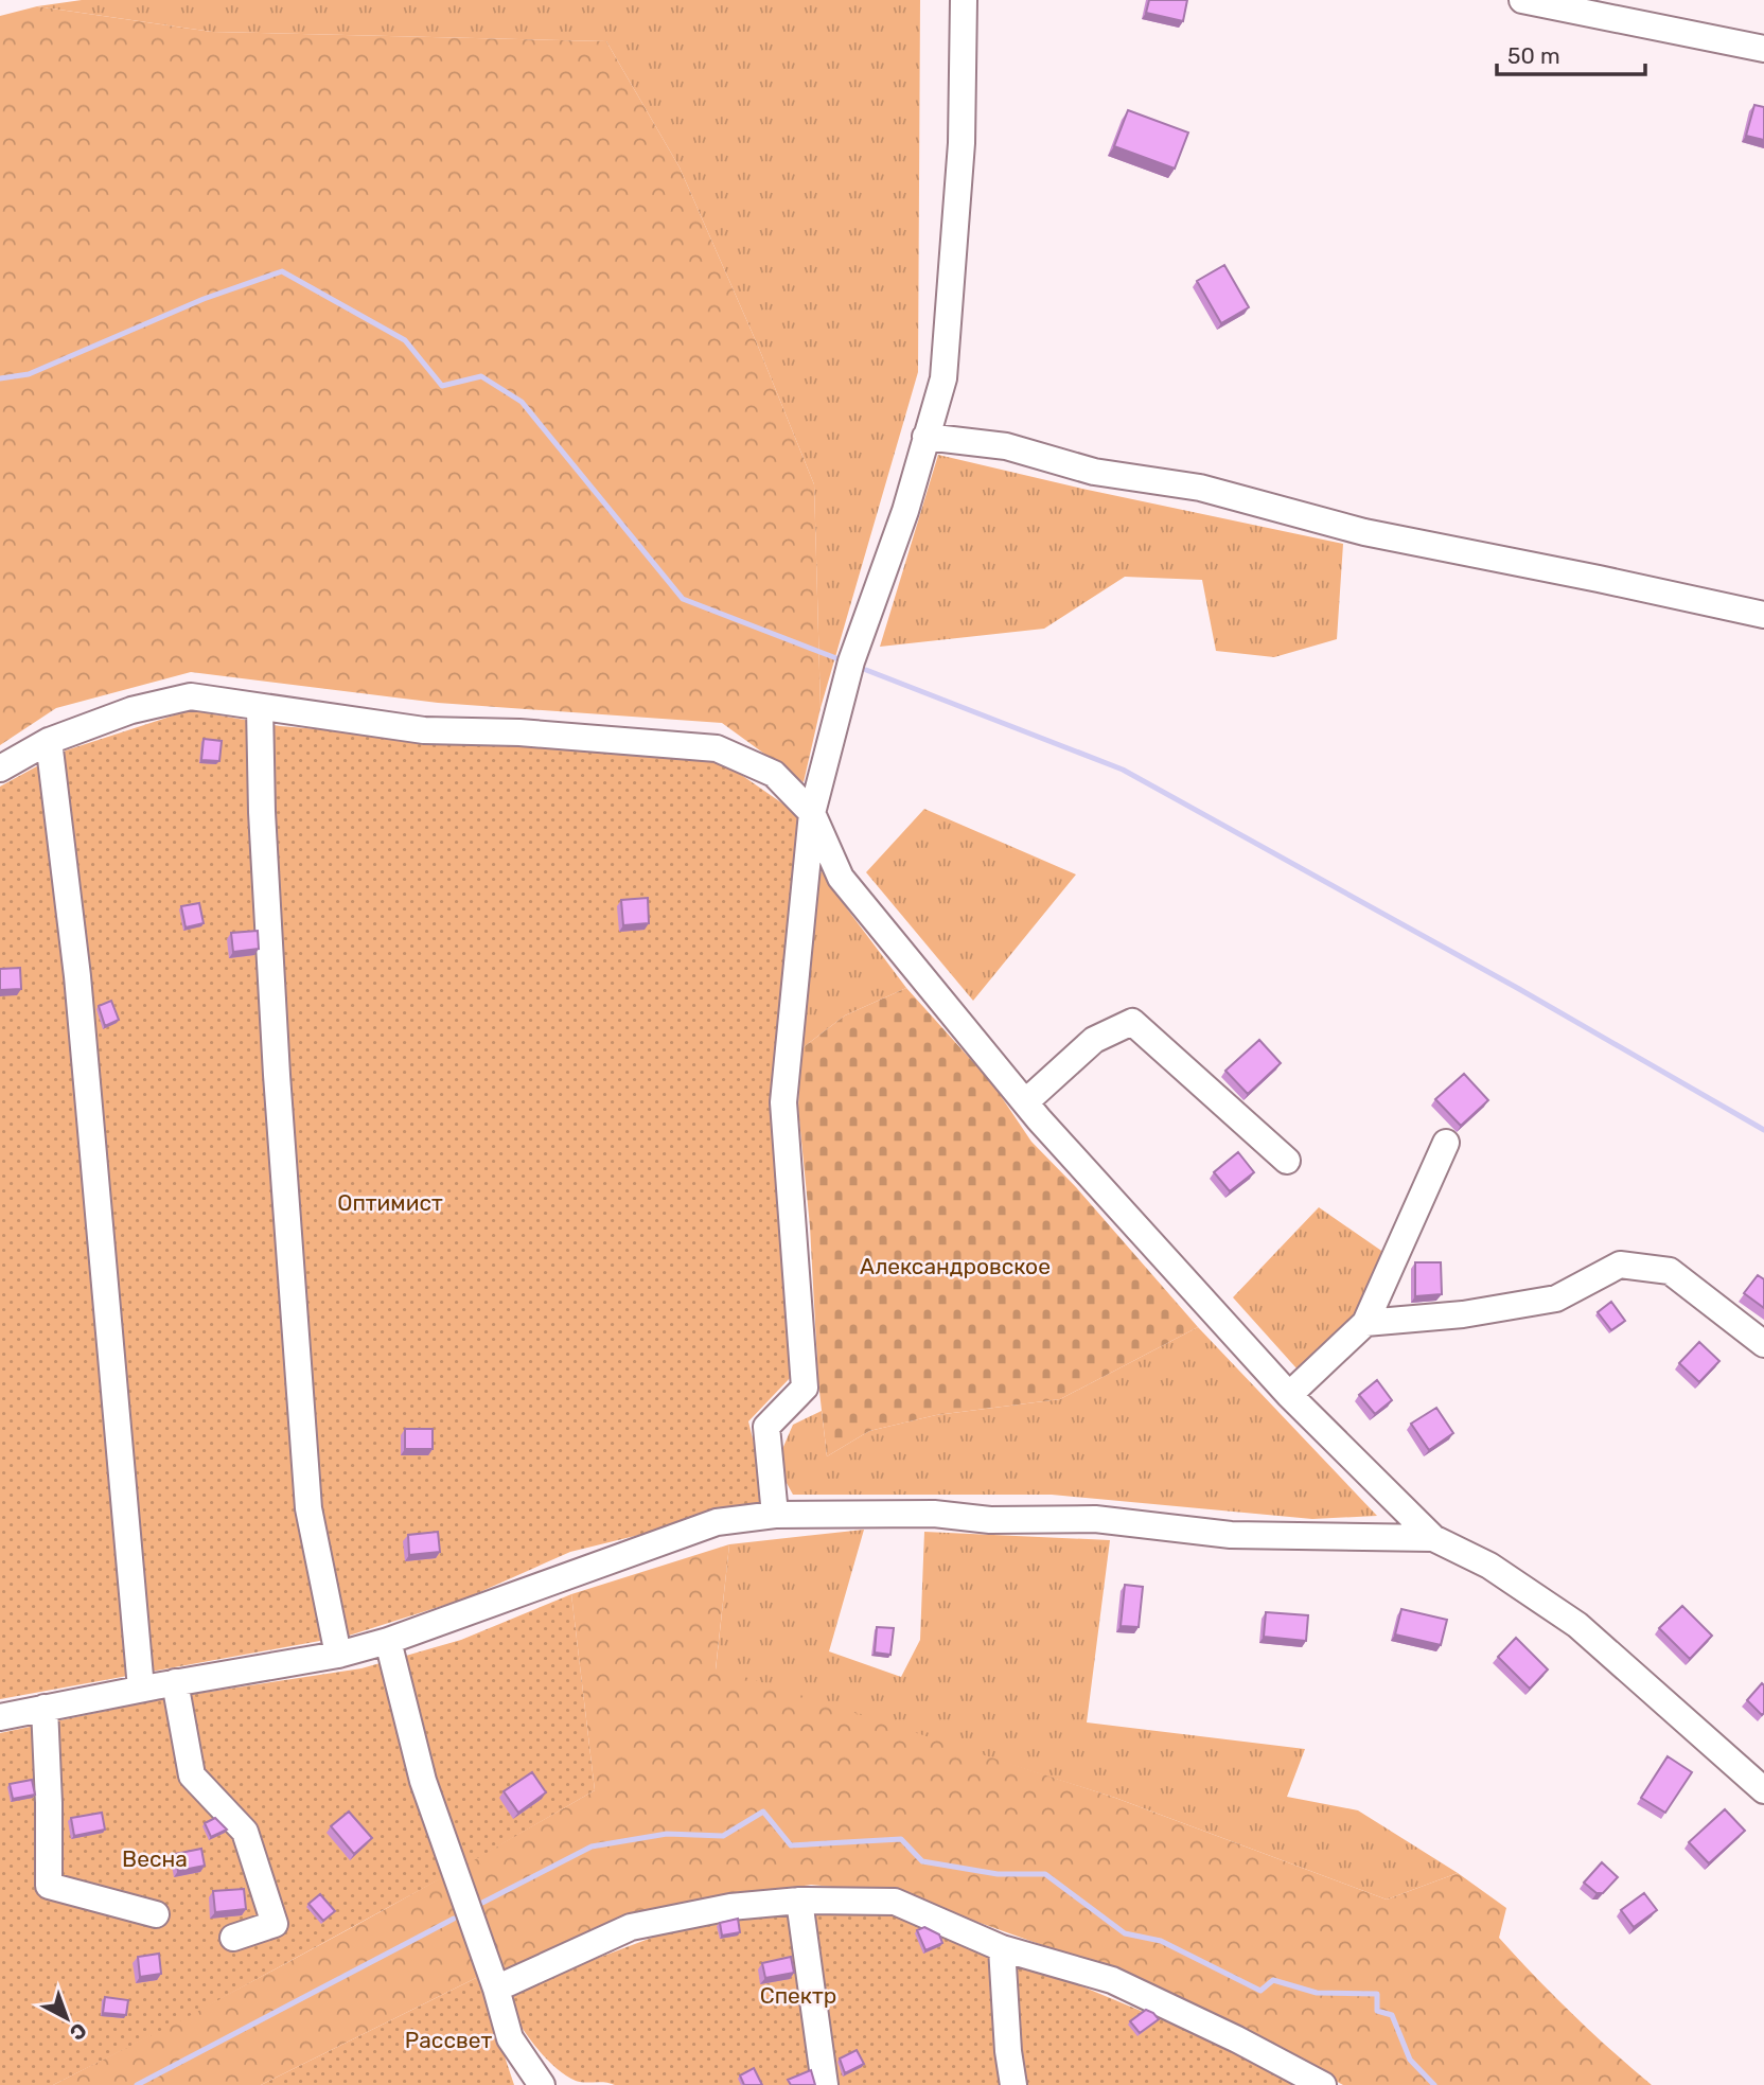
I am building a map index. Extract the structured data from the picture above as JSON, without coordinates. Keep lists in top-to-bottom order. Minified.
{"parks":["Оптимист","Александровское","Весна","Спектр","Рассвет"],"scale_bar":"50 m","north":"bottom right"}
